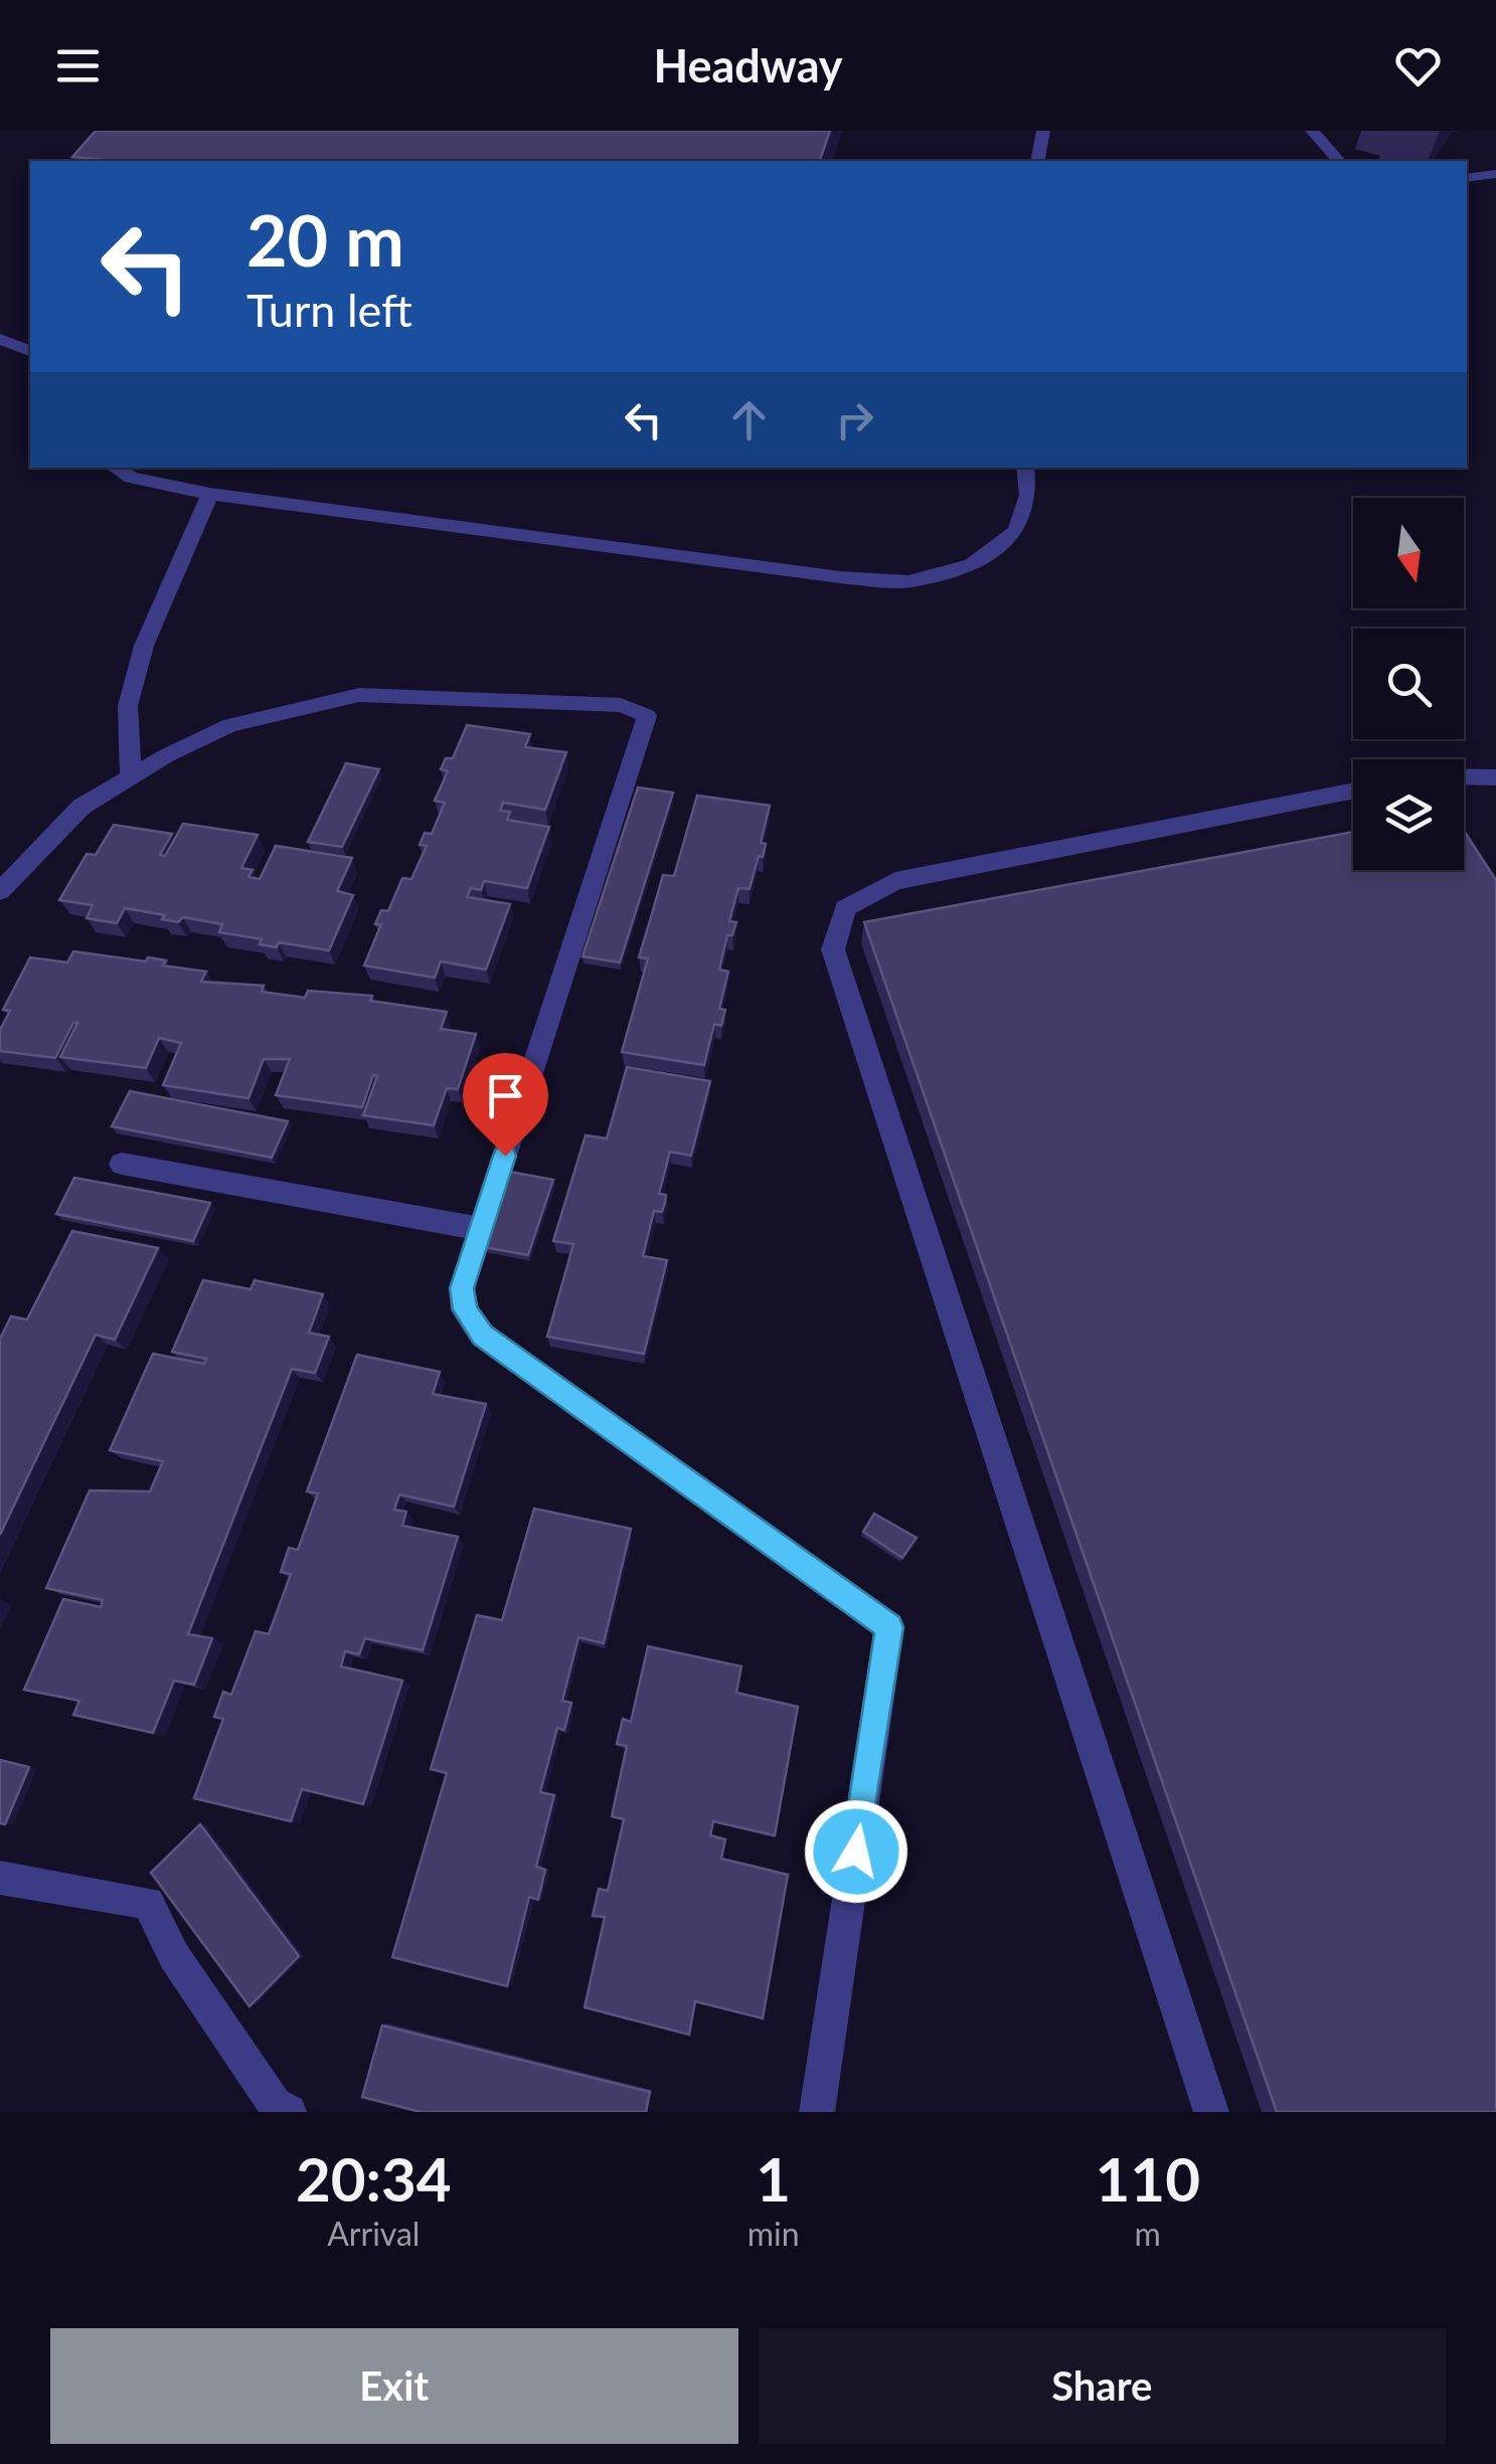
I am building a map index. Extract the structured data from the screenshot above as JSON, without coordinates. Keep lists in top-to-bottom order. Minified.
{"north":"bottom","page":{"header":"Headway","turn":["20 m","Turn left"],"eta":["20:34","Arrival","1","min","110","m"],"buttons":["Exit","Share"]}}
